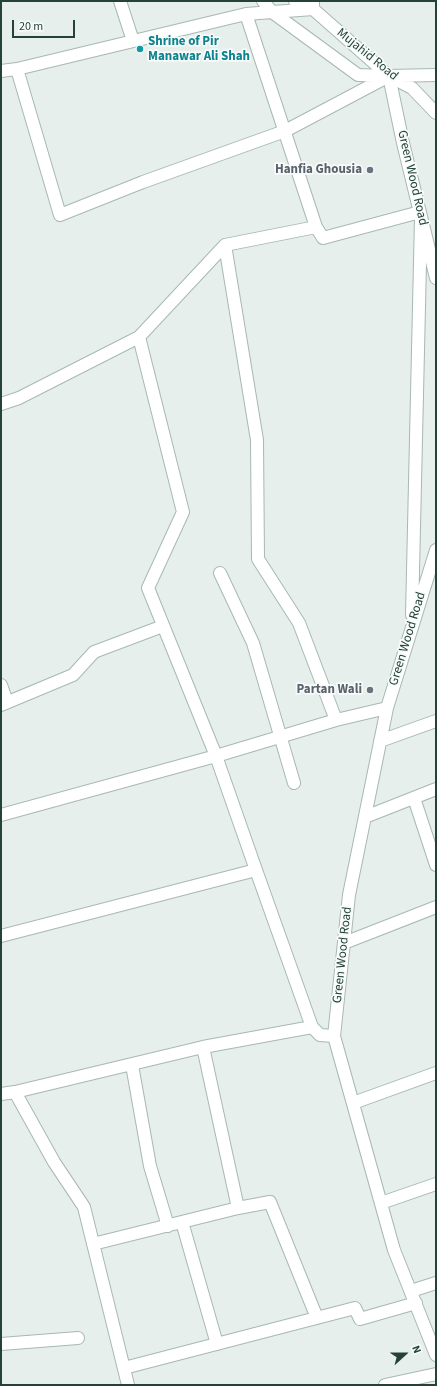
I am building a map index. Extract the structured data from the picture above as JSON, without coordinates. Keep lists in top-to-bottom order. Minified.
{"streets":{"street":["Mujahid Road","Green Wood Road"]},"crossings":[["Mujahid Road","Green Wood Road"]],"places":["Shrine of Pir Manawar Ali Shah","Hanfia Ghousia","Partan Wali"],"scale_bar":"20 m","north":"right"}
